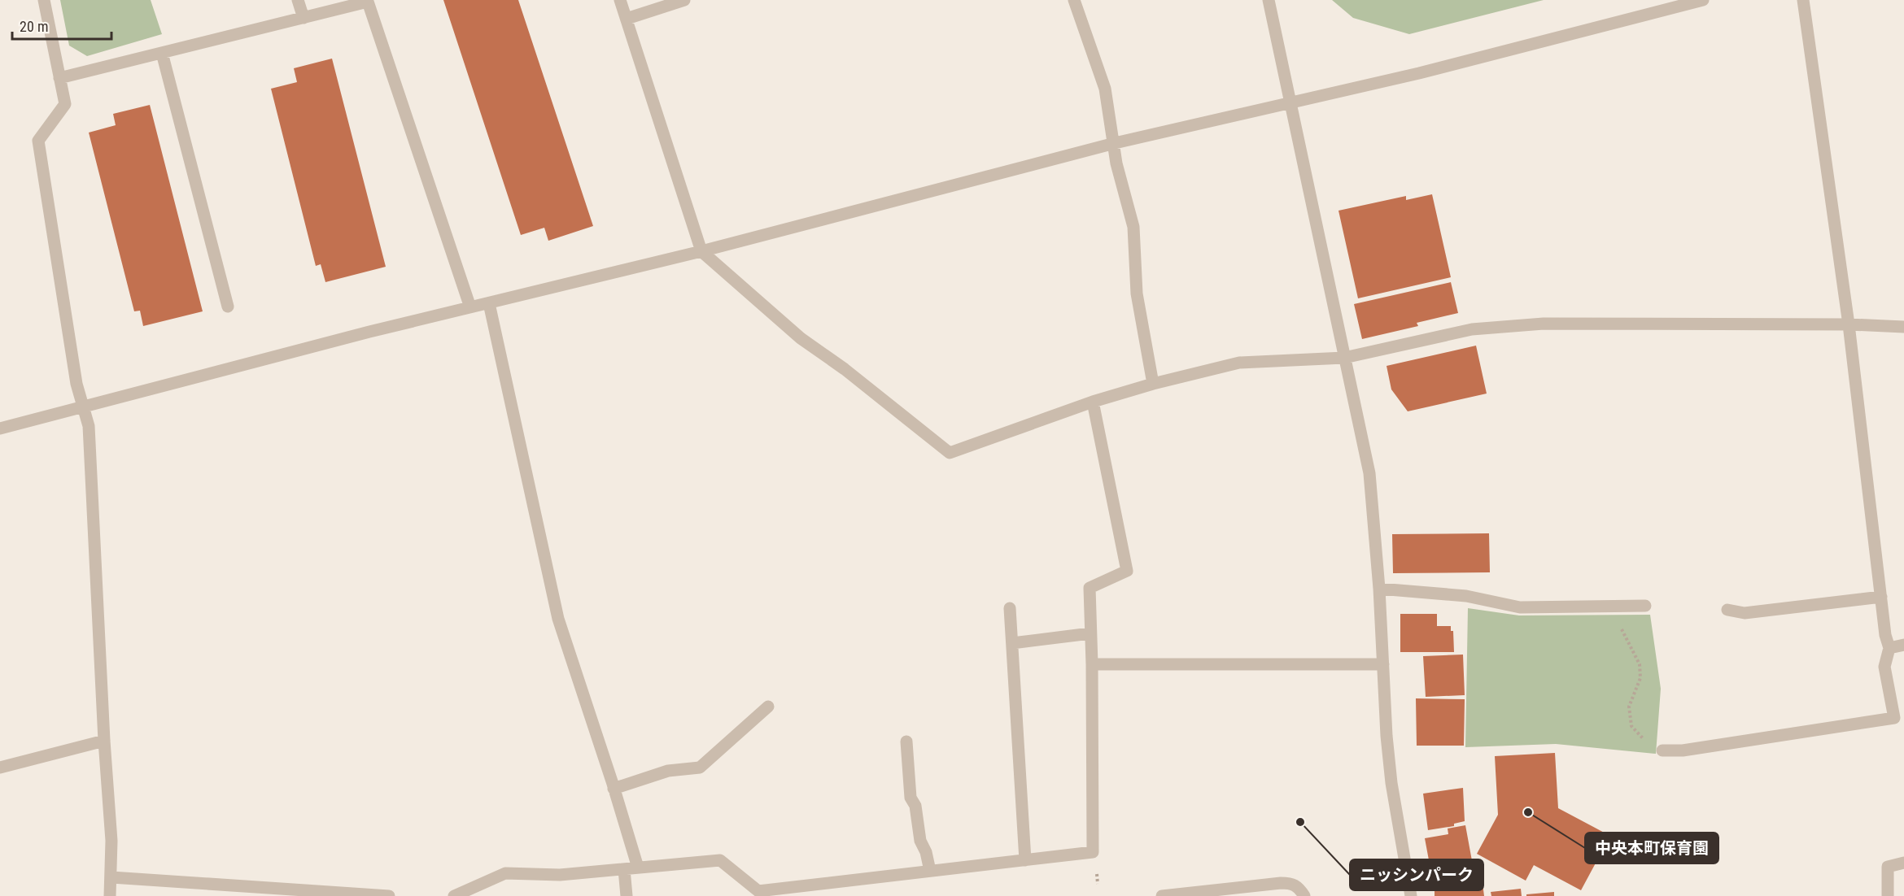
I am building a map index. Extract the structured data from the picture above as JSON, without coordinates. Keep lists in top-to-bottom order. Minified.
{"places":["中央本町保育園","ニッシンパーク"],"scale_bar":"20 m"}
